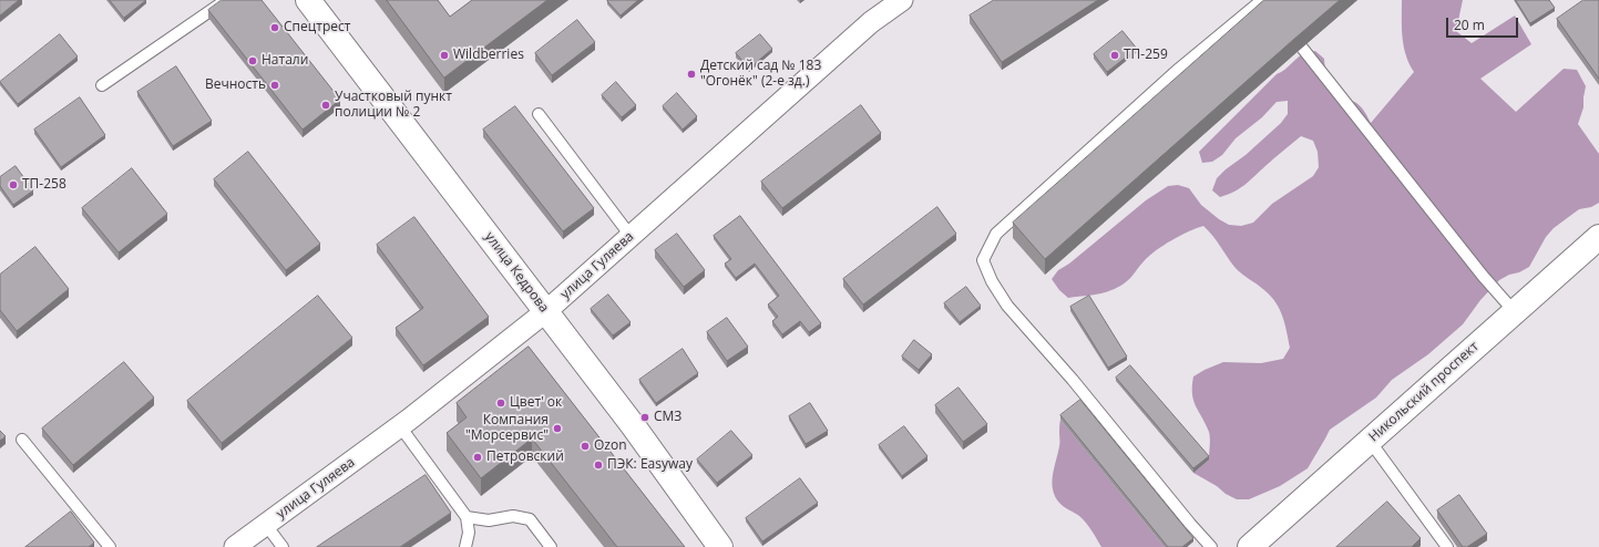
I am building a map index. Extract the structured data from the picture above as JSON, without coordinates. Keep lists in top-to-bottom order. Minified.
{"streets":{"main road":["улица Кедрова","Никольский проспект"],"street":["улица Гуляева"]},"crossings":[["улица Гуляева","улица Кедрова"]],"places":["Спецтрест","Wildberries","ТП-259","Натали","Детский сад № 183 \"Огонёк\" (2-е зд.)","Вечность","Участковый пункт полиции № 2","ТП-258","Цвет' ок","СМЗ","Компания \"Морсервис\"","Ozon","Петровский","ПЭК: Easyway"],"scale_bar":"20 m"}
